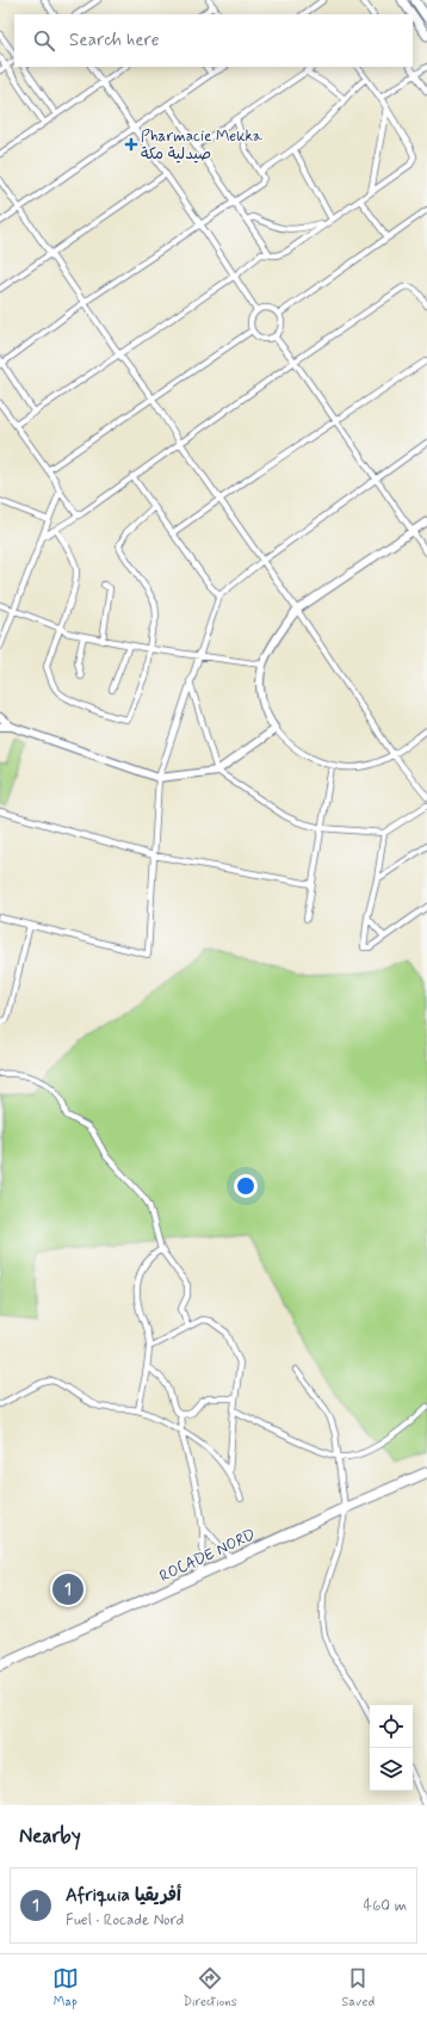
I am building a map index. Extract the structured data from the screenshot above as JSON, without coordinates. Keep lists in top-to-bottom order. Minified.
{"streets":{"highway":["ROCADE NORD"]},"places":{"health":["Pharmacie Mekka صيدلية مكة"]},"page":{"search":"Search here","pins":"1","heading":"Nearby","list":[{"mark":"1","name":"Afriquia أفريقيا","note":"Fuel · Rocade Nord","value":"460 m"}],"nav":["Map","Directions","Saved"]}}
